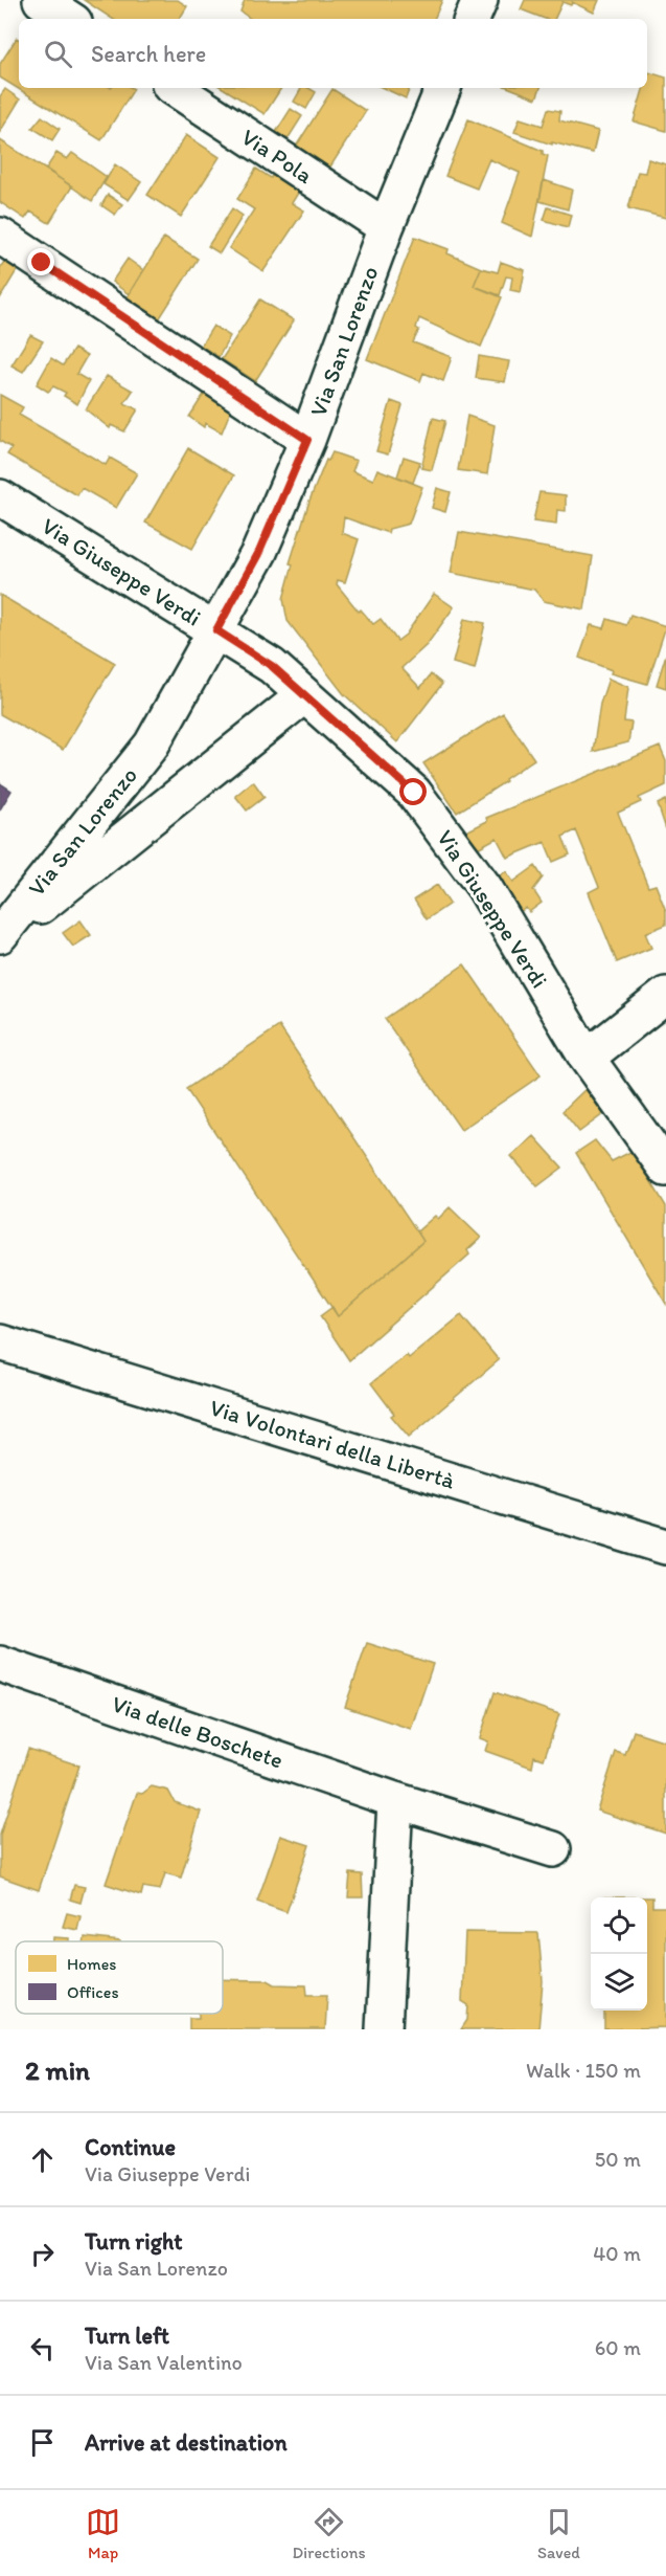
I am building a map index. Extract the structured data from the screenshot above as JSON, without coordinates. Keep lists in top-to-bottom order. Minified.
{"streets":{"street":["Via Pola","Via San Lorenzo","Via Giuseppe Verdi","Via Volontari della Libertà","Via delle Boschete"]},"crossings":[["Via Pola","Via San Lorenzo"],["Via San Lorenzo","Via Giuseppe Verdi"]],"legend":["Homes","Offices"],"page":{"search":"Search here","heading":["2 min","Walk · 150 m"],"list":[["Continue","Via Giuseppe Verdi","50 m"],["Turn right","Via San Lorenzo","40 m"],["Turn left","Via San Valentino","60 m"],"Arrive at destination"],"nav":["Map","Directions","Saved"]}}
